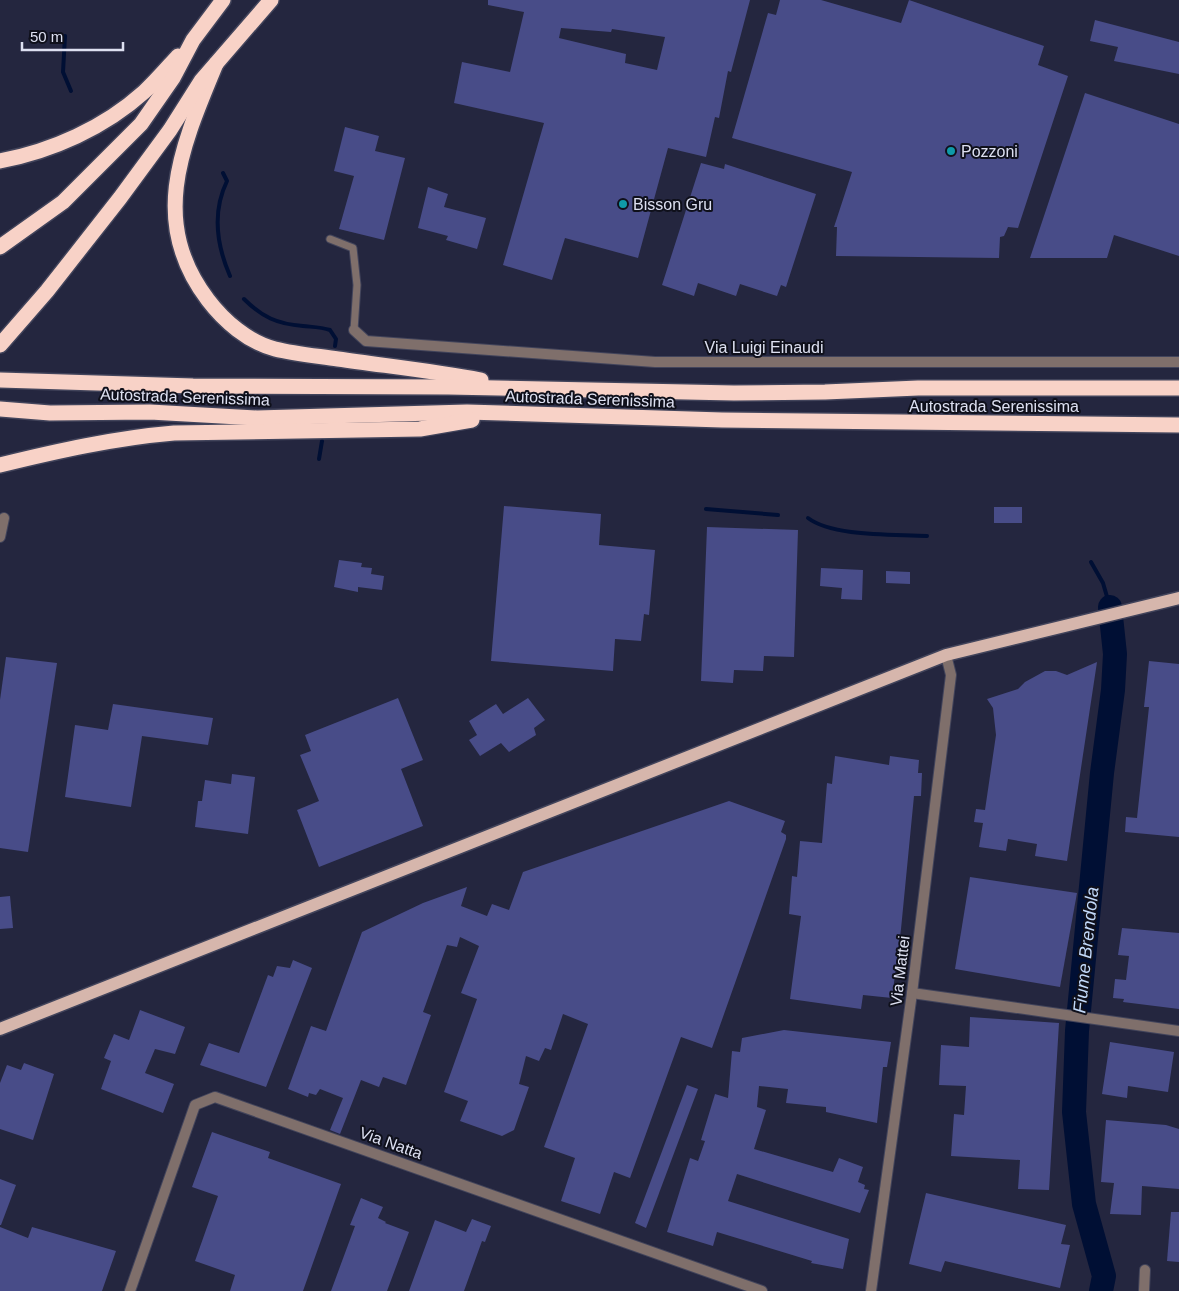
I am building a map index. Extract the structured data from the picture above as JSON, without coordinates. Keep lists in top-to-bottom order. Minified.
{"streets":{"highway":["Autostrada Serenissima"],"street":["Via Luigi Einaudi","Via Mattei","Via Natta"]},"water":["Fiume Brendola"],"places":["Pozzoni","Bisson Gru"],"scale_bar":"50 m"}
